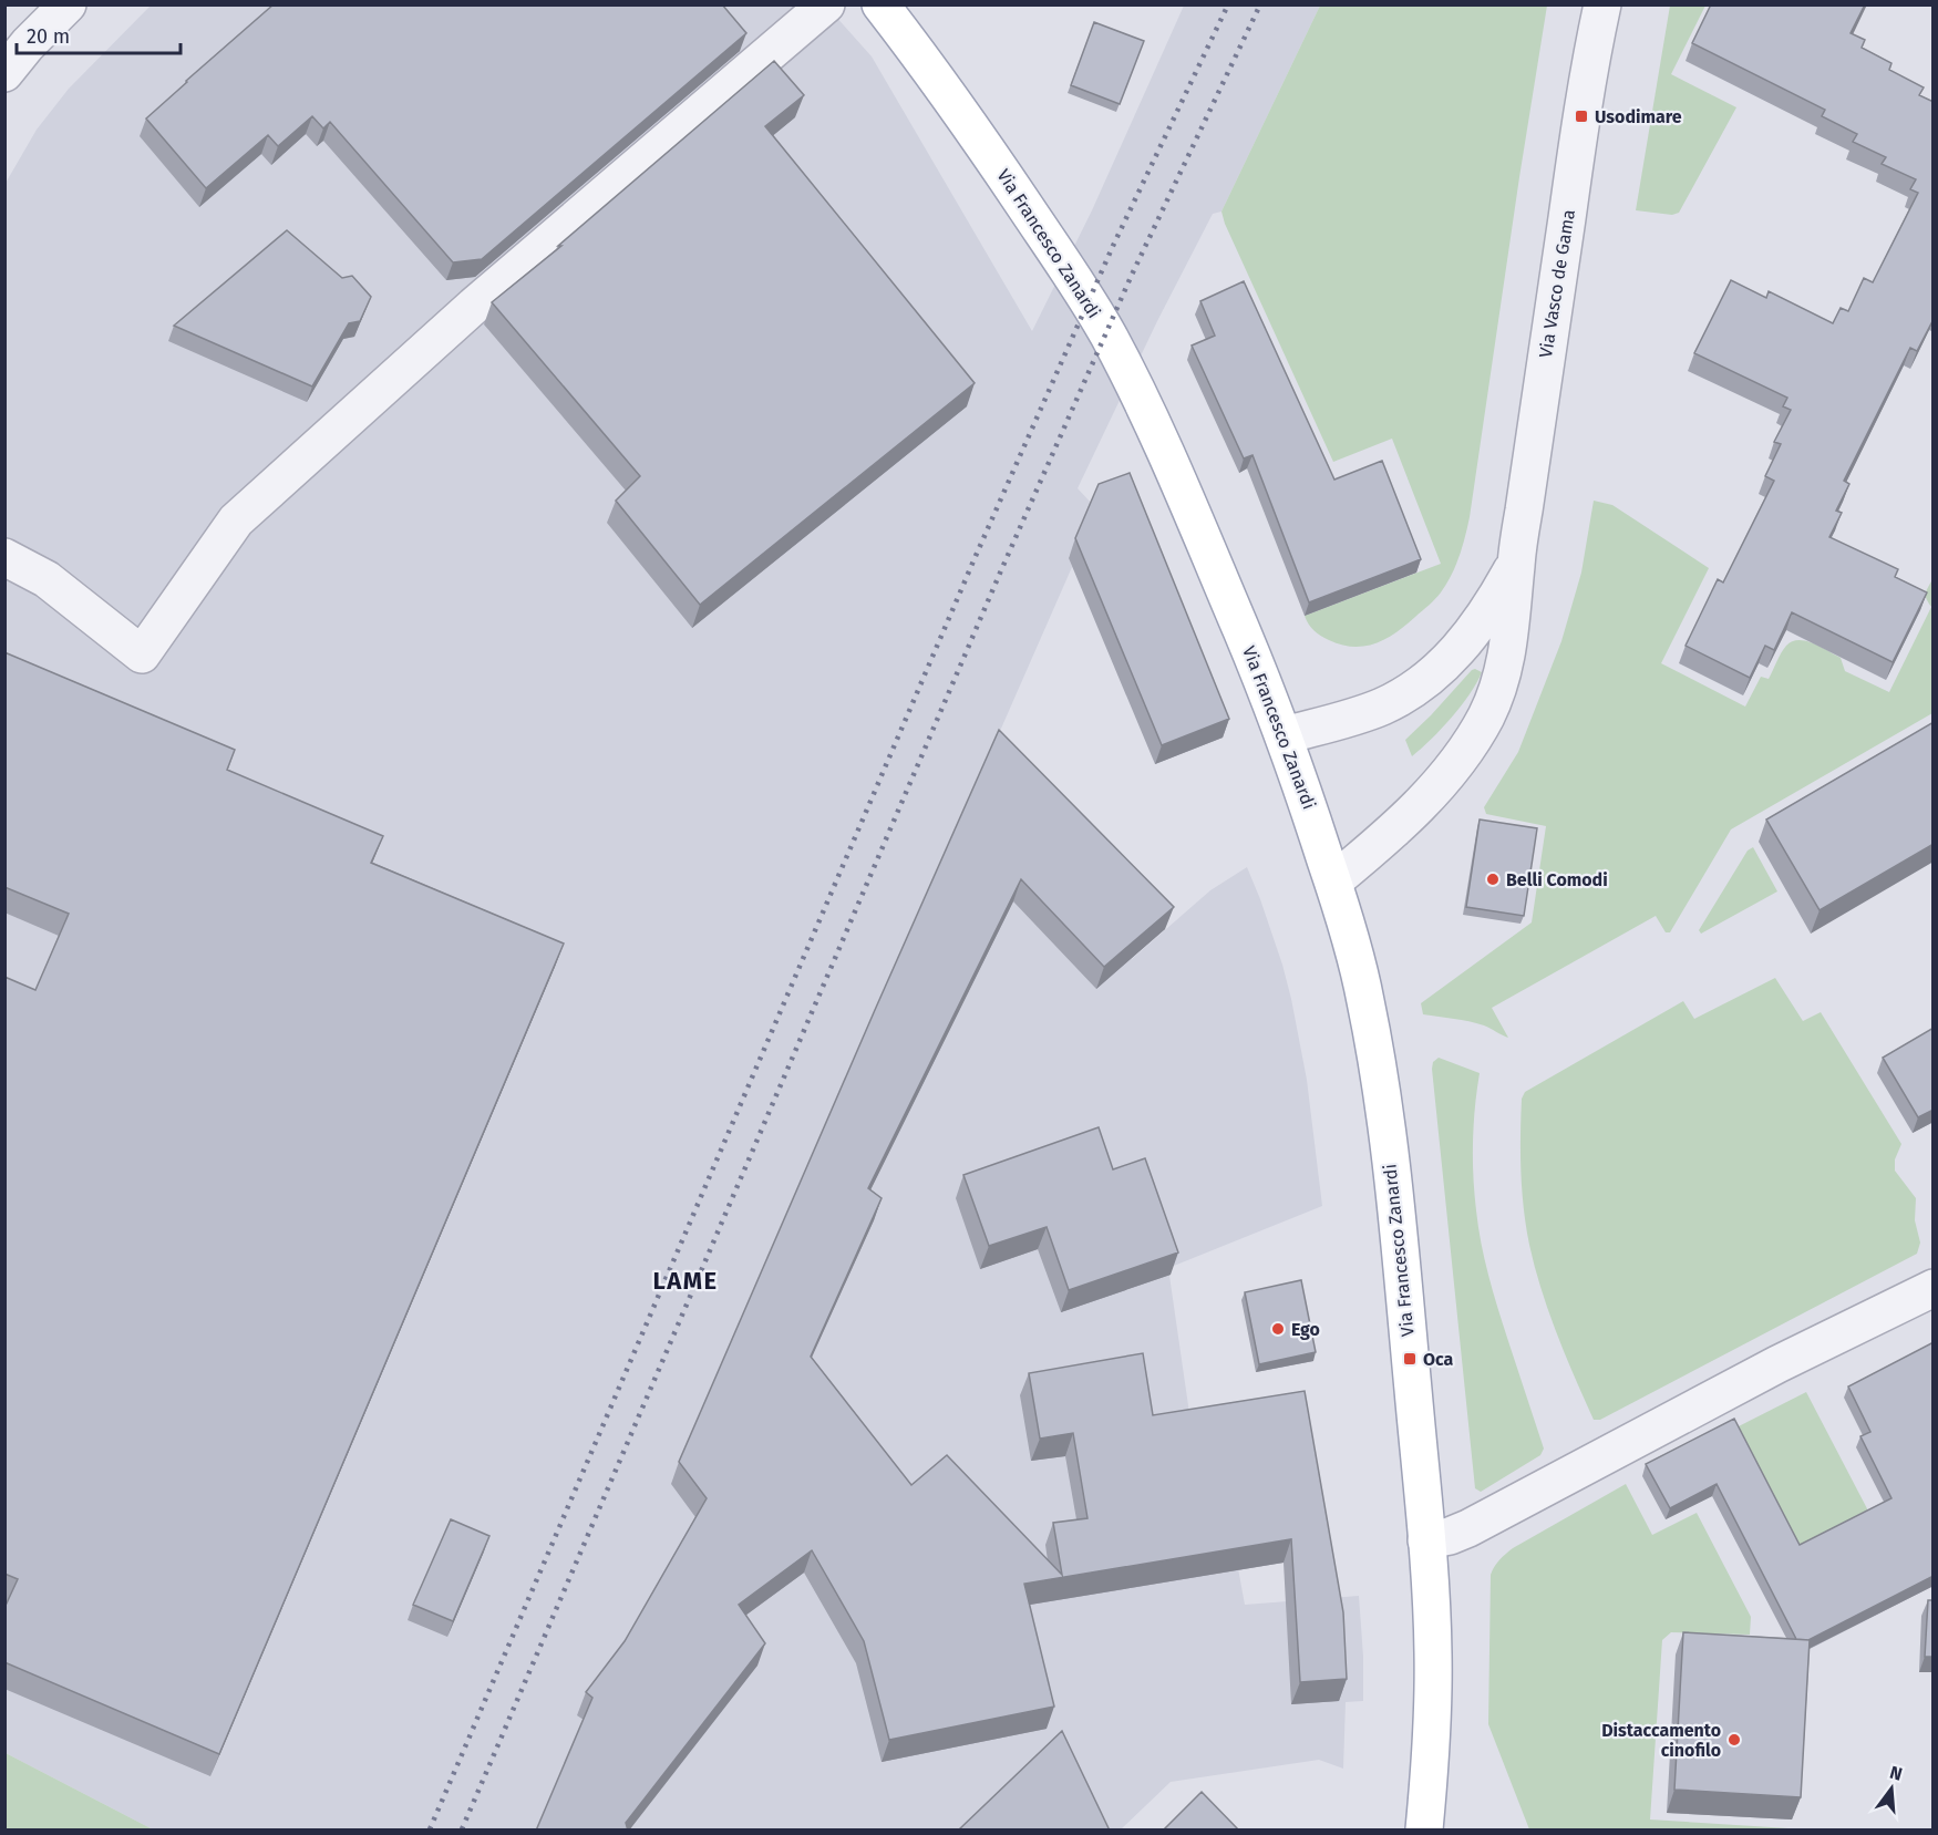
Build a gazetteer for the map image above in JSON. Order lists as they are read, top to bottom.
{
  "streets": {
    "main road": ["Via Francesco Zanardi"],
    "street": ["Via Vasco de Gama"]
  },
  "crossings": [
    ["Via Francesco Zanardi", "Via Vasco de Gama"]
  ],
  "districts": ["LAME"],
  "places": {
    "transit": ["Usodimare", "Oca"],
    "other": ["Belli Comodi", "Ego", "Distaccamento cinofilo"]
  },
  "scale_bar": "20 m",
  "north": "top"
}
